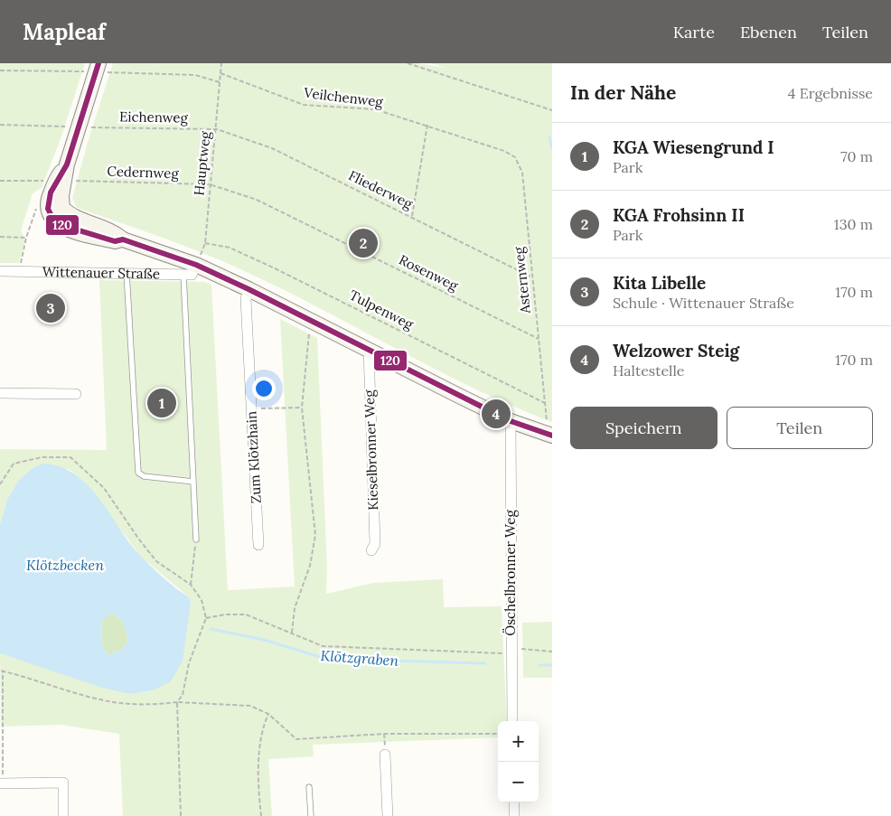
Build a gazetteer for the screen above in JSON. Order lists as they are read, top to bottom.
{
  "streets": {
    "street": [
      "Wittenauer Straße",
      "Kieselbronner Weg",
      "Zum Klötzhain",
      "Öschelbronner Weg"
    ],
    "path": [
      "Veilchenweg",
      "Eichenweg",
      "Hauptweg",
      "Cedernweg",
      "Fliederweg",
      "Rosenweg",
      "Asternweg",
      "Tulpenweg"
    ]
  },
  "crossings": [
    ["Veilchenweg", "Hauptweg"],
    ["Veilchenweg", "Asternweg"],
    ["Eichenweg", "Hauptweg"],
    ["Eichenweg", "Fliederweg"],
    ["Hauptweg", "Cedernweg"],
    ["Hauptweg", "Fliederweg"],
    ["Hauptweg", "Wittenauer Straße"],
    ["Hauptweg", "Rosenweg"],
    ["Hauptweg", "Tulpenweg"],
    ["Cedernweg", "Rosenweg"],
    ["Fliederweg", "Asternweg"],
    ["Wittenauer Straße", "Asternweg"],
    ["Wittenauer Straße", "Kieselbronner Weg"],
    ["Wittenauer Straße", "Zum Klötzhain"],
    ["Wittenauer Straße", "Öschelbronner Weg"],
    ["Rosenweg", "Asternweg"],
    ["Asternweg", "Tulpenweg"]
  ],
  "water": ["Klötzbecken", "Klötzgraben"],
  "lines": ["transit line 120"],
  "page": {
    "header": "Mapleaf",
    "nav": ["Karte", "Ebenen", "Teilen"],
    "heading": ["In der Nähe", "4 Ergebnisse"],
    "list": [
      {
        "mark": "1",
        "name": "KGA Wiesengrund I",
        "note": "Park",
        "value": "70 m"
      },
      {
        "mark": "2",
        "name": "KGA Frohsinn II",
        "note": "Park",
        "value": "130 m"
      },
      {
        "mark": "3",
        "name": "Kita Libelle",
        "note": "Schule · Wittenauer Straße",
        "value": "170 m"
      },
      {
        "mark": "4",
        "name": "Welzower Steig",
        "note": "Haltestelle",
        "value": "170 m"
      }
    ],
    "pins": [
      "2",
      "3",
      "1",
      "4"
    ],
    "buttons": ["Speichern", "Teilen"],
    "map_buttons": ["+", "−"]
  }
}
